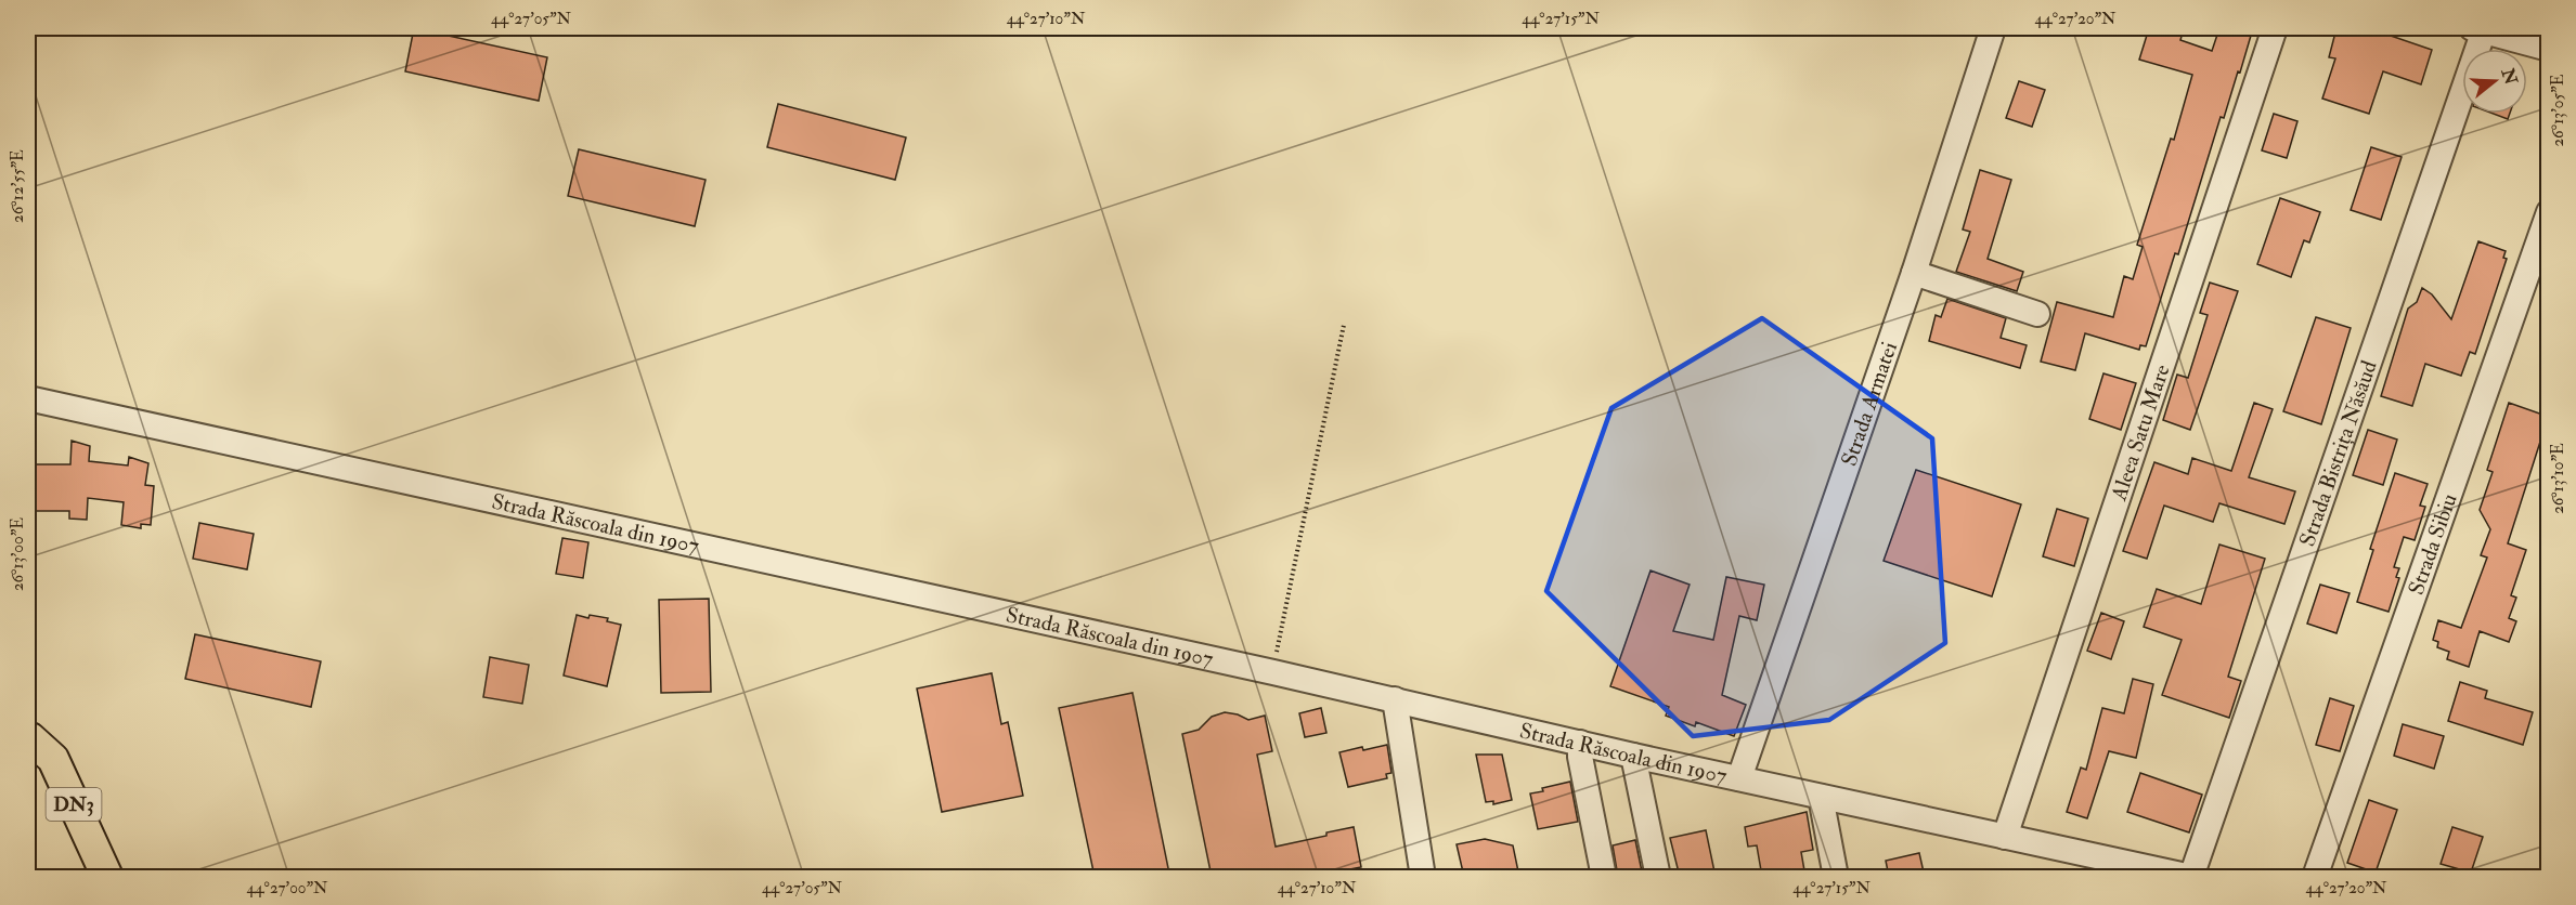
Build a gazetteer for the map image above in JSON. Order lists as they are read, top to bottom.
{
  "streets": {
    "main road": ["DN3"],
    "street": [
      "Strada Armatei",
      "Aleea Satu Mare",
      "Strada Bistrița Năsăud",
      "Strada Răscoala din 1907",
      "Strada Sibiu"
    ]
  },
  "crossings": [
    ["Strada Armatei", "Strada Răscoala din 1907"],
    ["Aleea Satu Mare", "Strada Răscoala din 1907"],
    ["Strada Bistrița Năsăud", "Strada Răscoala din 1907"]
  ],
  "north": "right",
  "coordinates": [
    "44°27'05\"N",
    "44°27'10\"N",
    "44°27'15\"N",
    "44°27'20\"N",
    "26°13'05\"E",
    "26°12'55\"E",
    "26°13'10\"E",
    "26°13'00\"E",
    "44°27'00\"N"
  ]
}
